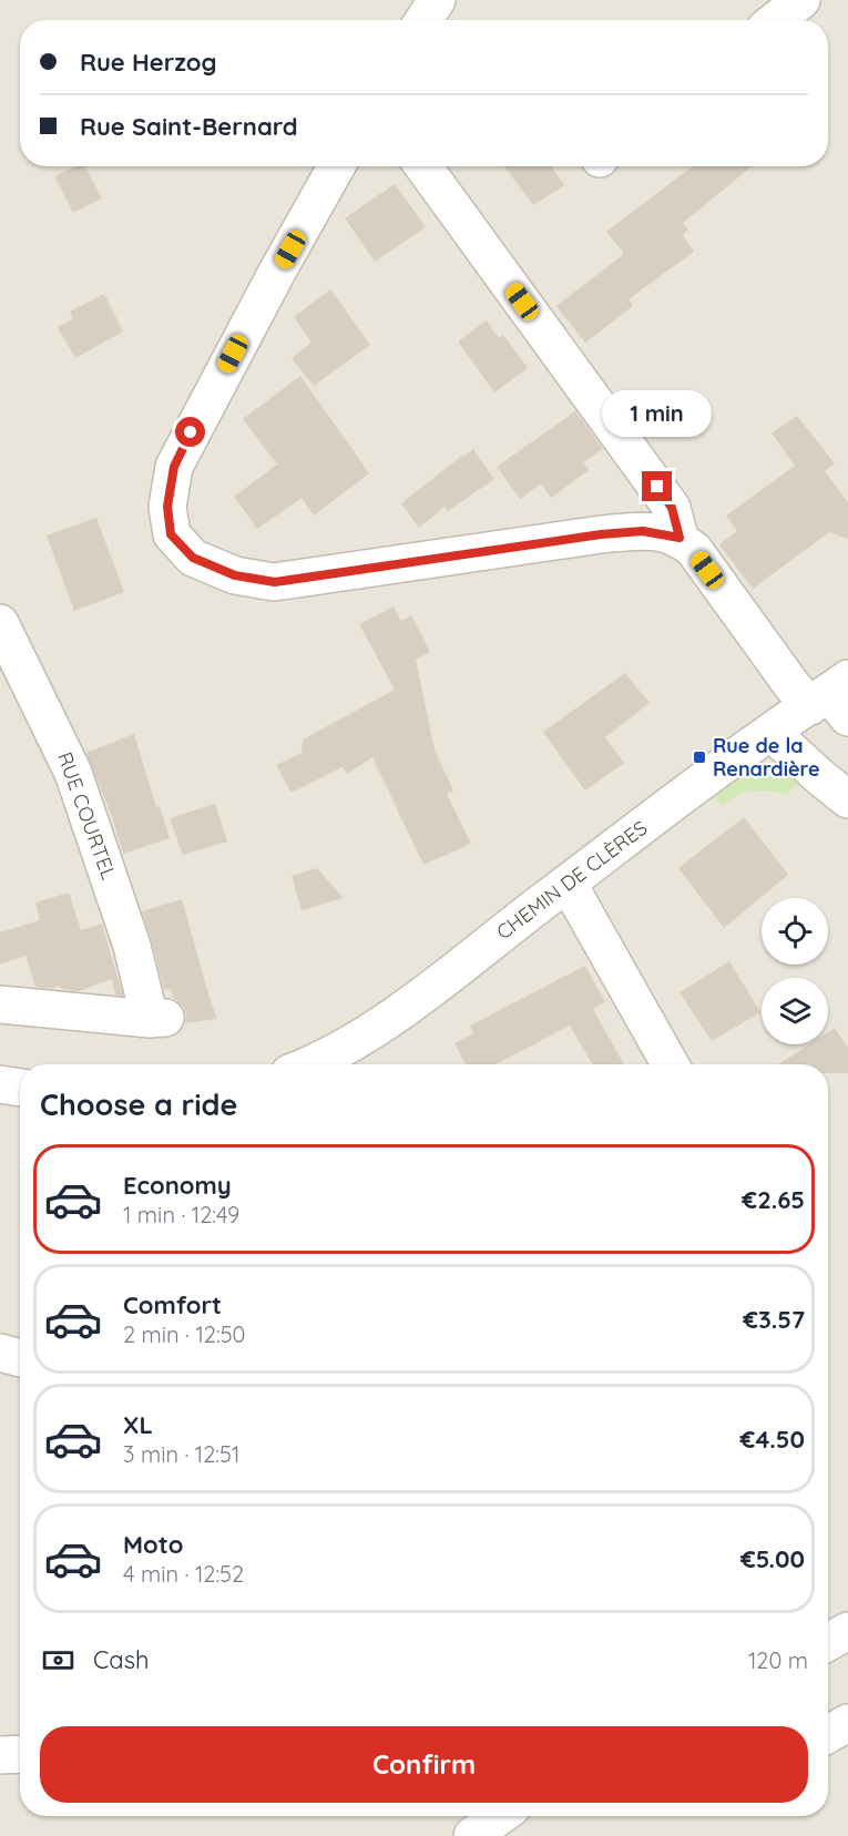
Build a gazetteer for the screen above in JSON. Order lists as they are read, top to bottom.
{
  "streets": {
    "street": ["RUE COURTEL", "CHEMIN DE CLÈRES"]
  },
  "places": {
    "transit": ["Rue de la Renardière"]
  },
  "page": {
    "banner": ["Rue Herzog", "Rue Saint-Bernard"],
    "bubble": "1 min",
    "heading": "Choose a ride",
    "list": [
      {
        "name": "Economy",
        "note": "1 min · 12:49",
        "value": "€2.65"
      },
      {
        "name": "Comfort",
        "note": "2 min · 12:50",
        "value": "€3.57"
      },
      {
        "name": "XL",
        "note": "3 min · 12:51",
        "value": "€4.50"
      },
      {
        "name": "Moto",
        "note": "4 min · 12:52",
        "value": "€5.00"
      }
    ],
    "pay": ["Cash", "120 m"],
    "buttons": "Confirm"
  }
}
